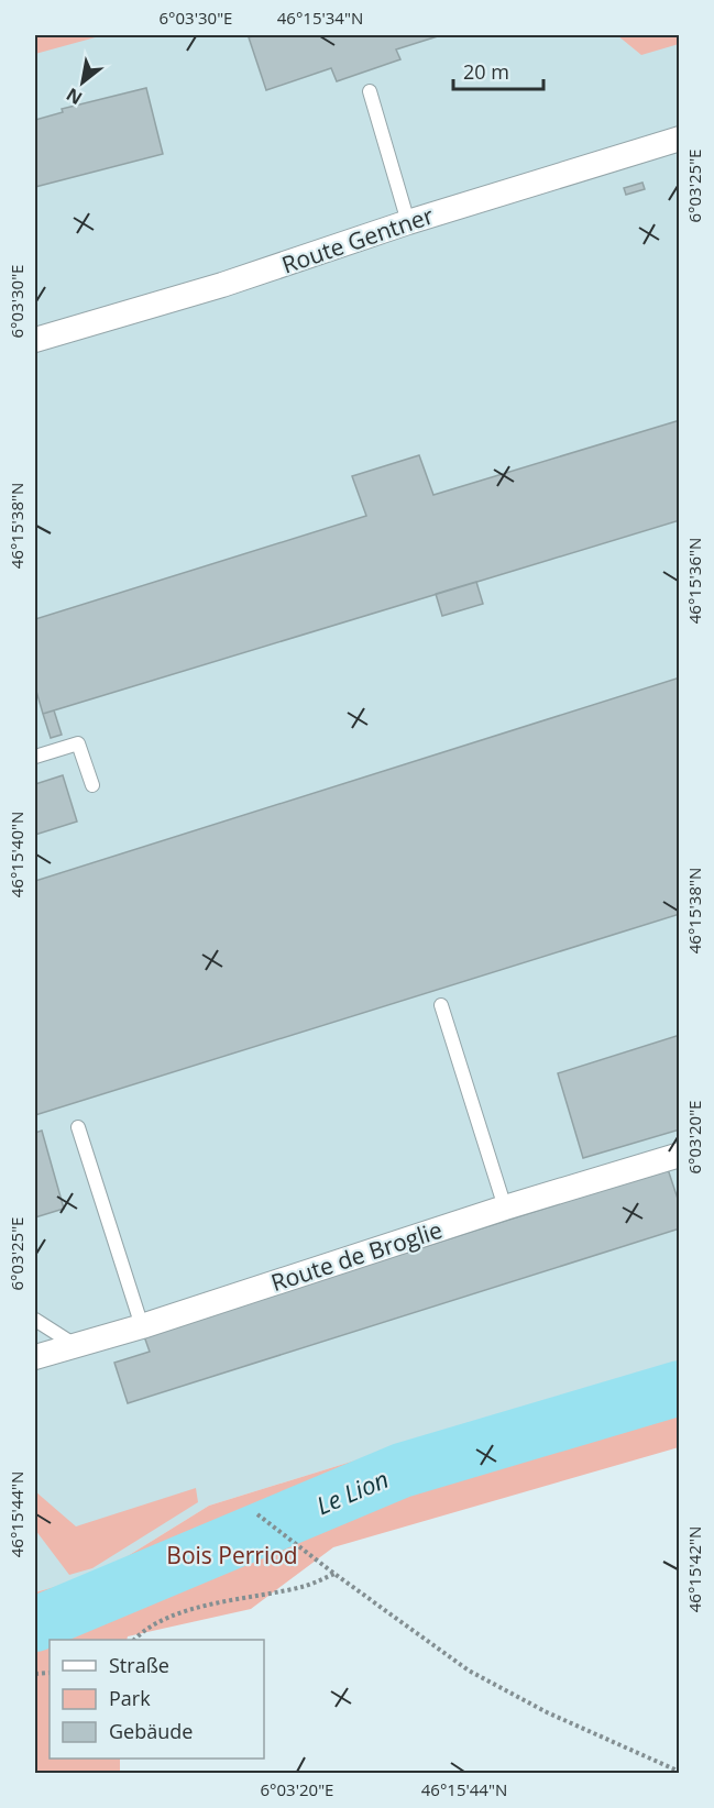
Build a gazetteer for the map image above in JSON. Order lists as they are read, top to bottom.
{
  "streets": {
    "street": ["Route Gentner", "Route de Broglie"]
  },
  "water": ["Le Lion"],
  "parks": ["Bois Perriod"],
  "legend": ["Straße", "Park", "Gebäude"],
  "scale_bar": "20 m",
  "north": "bottom left",
  "coordinates": [
    "6°03'30\"E",
    "46°15'34\"N",
    "6°03'25\"E",
    "46°15'38\"N",
    "46°15'36\"N",
    "46°15'40\"N",
    "6°03'20\"E",
    "46°15'44\"N",
    "46°15'42\"N"
  ]
}
